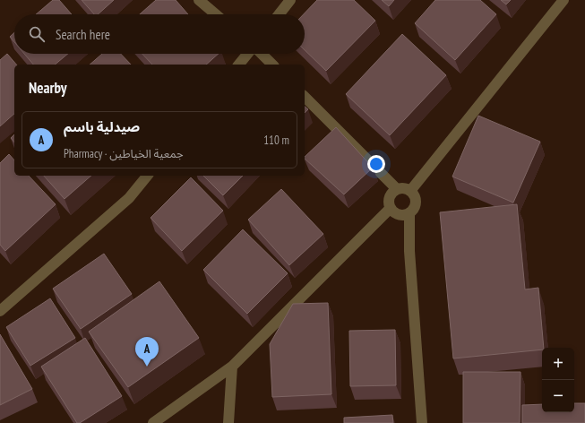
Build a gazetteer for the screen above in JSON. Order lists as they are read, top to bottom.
{
  "page": {
    "search": "Search here",
    "heading": "Nearby",
    "list": [
      {
        "mark": "A",
        "name": "صيدلية باسم",
        "note": "Pharmacy · جمعية الخياطين",
        "value": "110 m"
      }
    ],
    "pins": "A",
    "map_buttons": ["+", "−"]
  }
}
